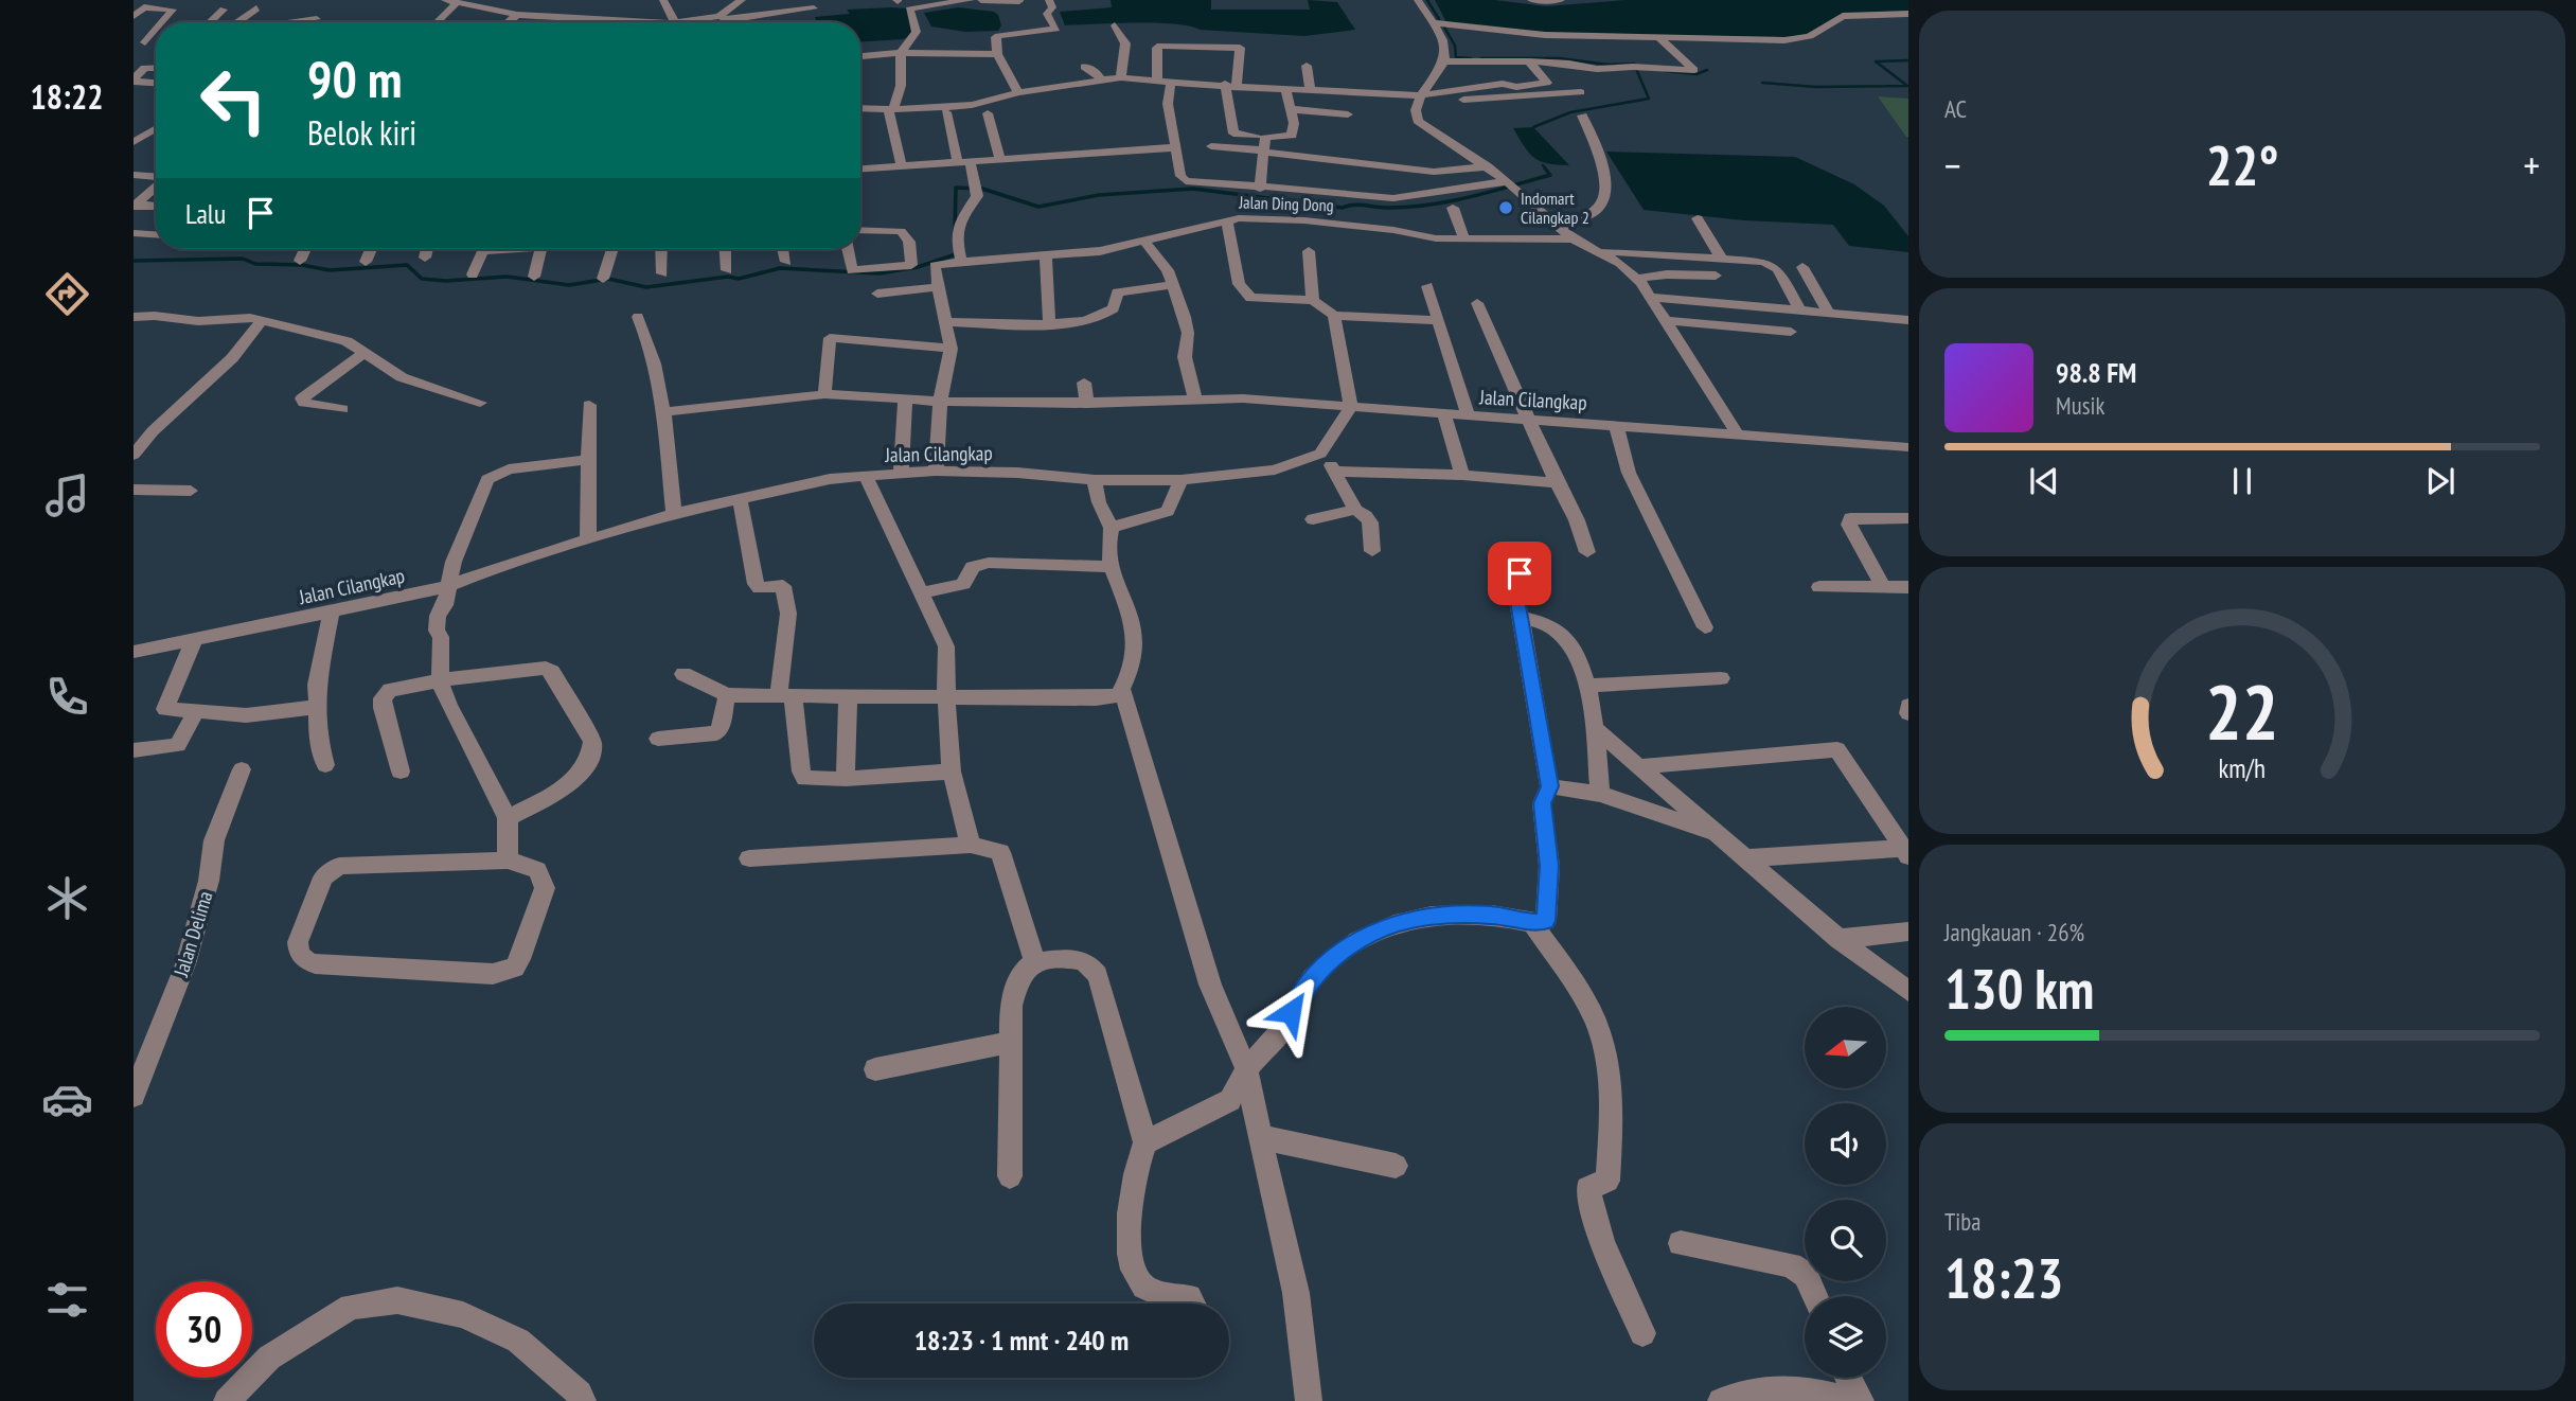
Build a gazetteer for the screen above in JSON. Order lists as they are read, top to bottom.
{
  "streets": {
    "street": ["Jalan Ding Dong", "Jalan Cilangkap", "Jalan Delima"]
  },
  "places": ["Indomart Cilangkap 2"],
  "north": "left",
  "page": {
    "tabs": "18:22",
    "tile": [
      "AC",
      ["Jangkauan · 26%", "130 km"],
      ["Tiba", "18:23"]
    ],
    "turn": ["90 m", "Belok kiri"],
    "heat": ["−", "22°", "+"],
    "then": "Lalu",
    "song": ["98.8 FM", "Musik"],
    "limit": "30",
    "trip": "18:23 · 1 mnt · 240 m",
    "gauge": ["22", "km/h"]
  }
}
